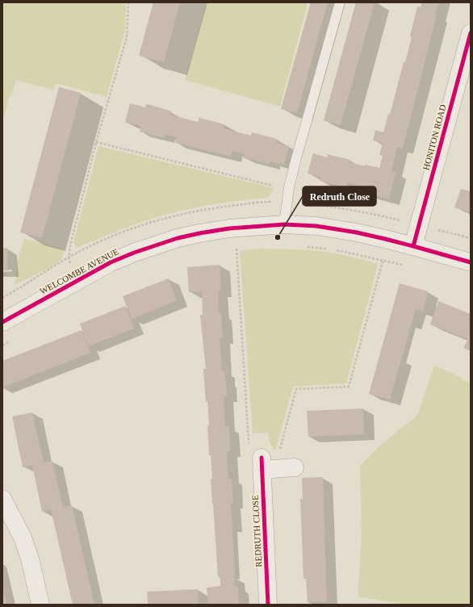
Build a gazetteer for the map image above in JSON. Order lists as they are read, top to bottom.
{
  "streets": {
    "street": ["HONITON ROAD", "WELCOMBE AVENUE", "REDRUTH CLOSE"]
  },
  "crossings": [
    ["HONITON ROAD", "WELCOMBE AVENUE"]
  ],
  "places": ["Redruth Close"]
}
